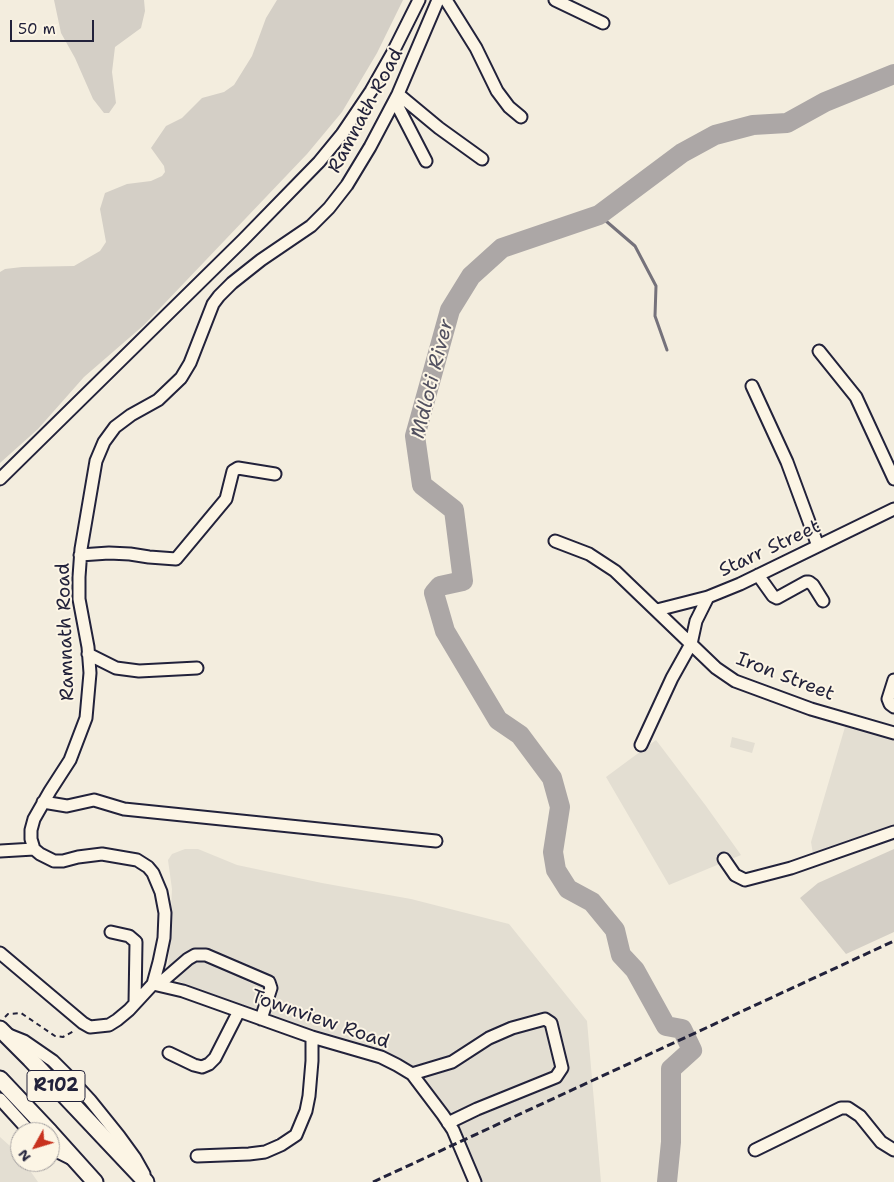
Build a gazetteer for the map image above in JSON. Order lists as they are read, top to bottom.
{
  "streets": {
    "main road": ["R102"],
    "street": [
      "Ramnath Road",
      "Starr Street",
      "Iron Street",
      "Townview Road"
    ]
  },
  "crossings": [
    ["Starr Street", "Iron Street"]
  ],
  "water": ["Mdloti River"],
  "scale_bar": "50 m",
  "north": "bottom left"
}
